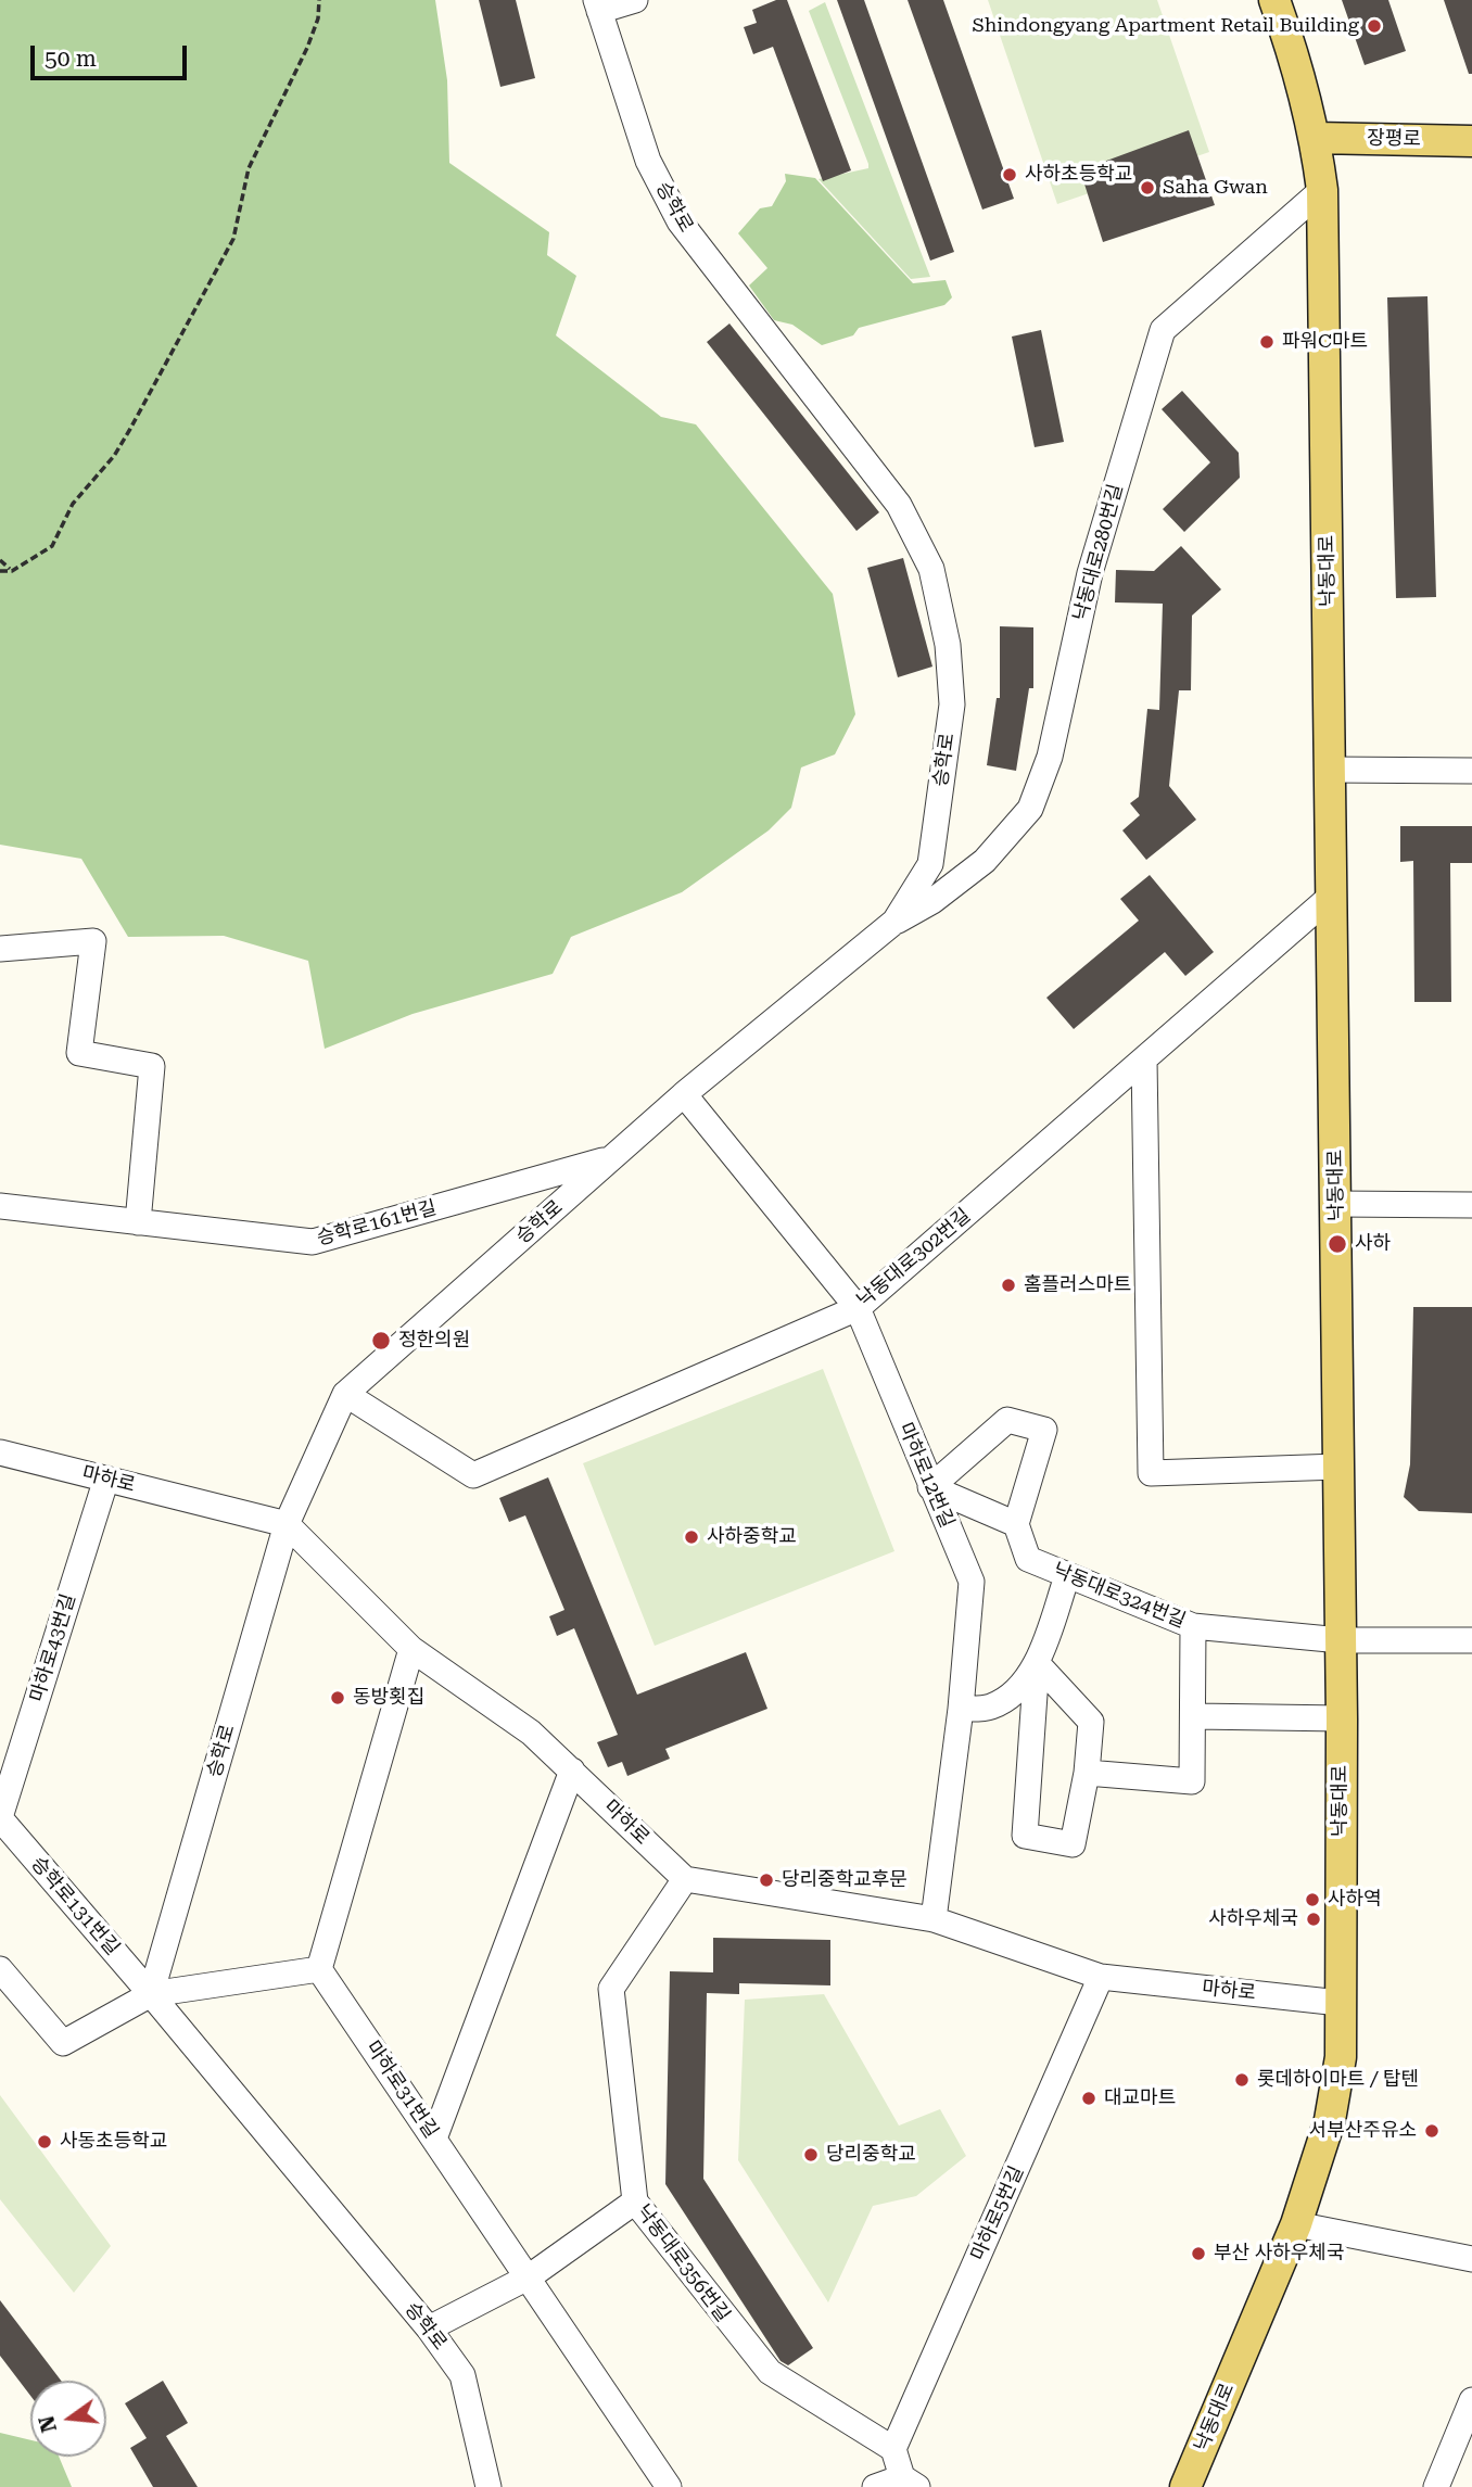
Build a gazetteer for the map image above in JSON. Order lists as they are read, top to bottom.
{
  "streets": {
    "main road": ["장평로", "낙동대로"],
    "street": [
      "승학로",
      "낙동대로280번길",
      "승학로161번길",
      "낙동대로302번길",
      "마하로12번길",
      "마하로",
      "낙동대로324번길",
      "마하로43번길",
      "승학로131번길",
      "마하로31번길",
      "마하로5번길",
      "낙동대로356번길"
    ]
  },
  "crossings": [
    ["장평로", "낙동대로"],
    ["승학로", "낙동대로280번길"],
    ["승학로", "승학로161번길"],
    ["승학로", "낙동대로302번길"],
    ["승학로", "마하로12번길"],
    ["승학로", "마하로"],
    ["승학로", "승학로131번길"],
    ["낙동대로280번길", "낙동대로"],
    ["낙동대로", "낙동대로302번길"],
    ["낙동대로", "마하로"],
    ["낙동대로", "낙동대로324번길"],
    ["낙동대로302번길", "마하로12번길"],
    ["마하로12번길", "마하로"],
    ["마하로", "마하로43번길"],
    ["마하로", "마하로5번길"],
    ["마하로", "낙동대로356번길"],
    ["마하로43번길", "승학로131번길"],
    ["마하로5번길", "낙동대로356번길"]
  ],
  "places": [
    "Shindongyang Apartment Retail Building",
    "사하초등학교",
    "Saha Gwan",
    "파워C마트",
    "사하",
    "홈플러스마트",
    "정한의원",
    "사하중학교",
    "동방횟집",
    "당리중학교후문",
    "사하역",
    "사하우체국",
    "롯데하이마트 / 탑텐",
    "대교마트",
    "서부산주유소",
    "사동초등학교",
    "당리중학교",
    "부산 사하우체국"
  ],
  "scale_bar": "50 m",
  "north": "left"
}
